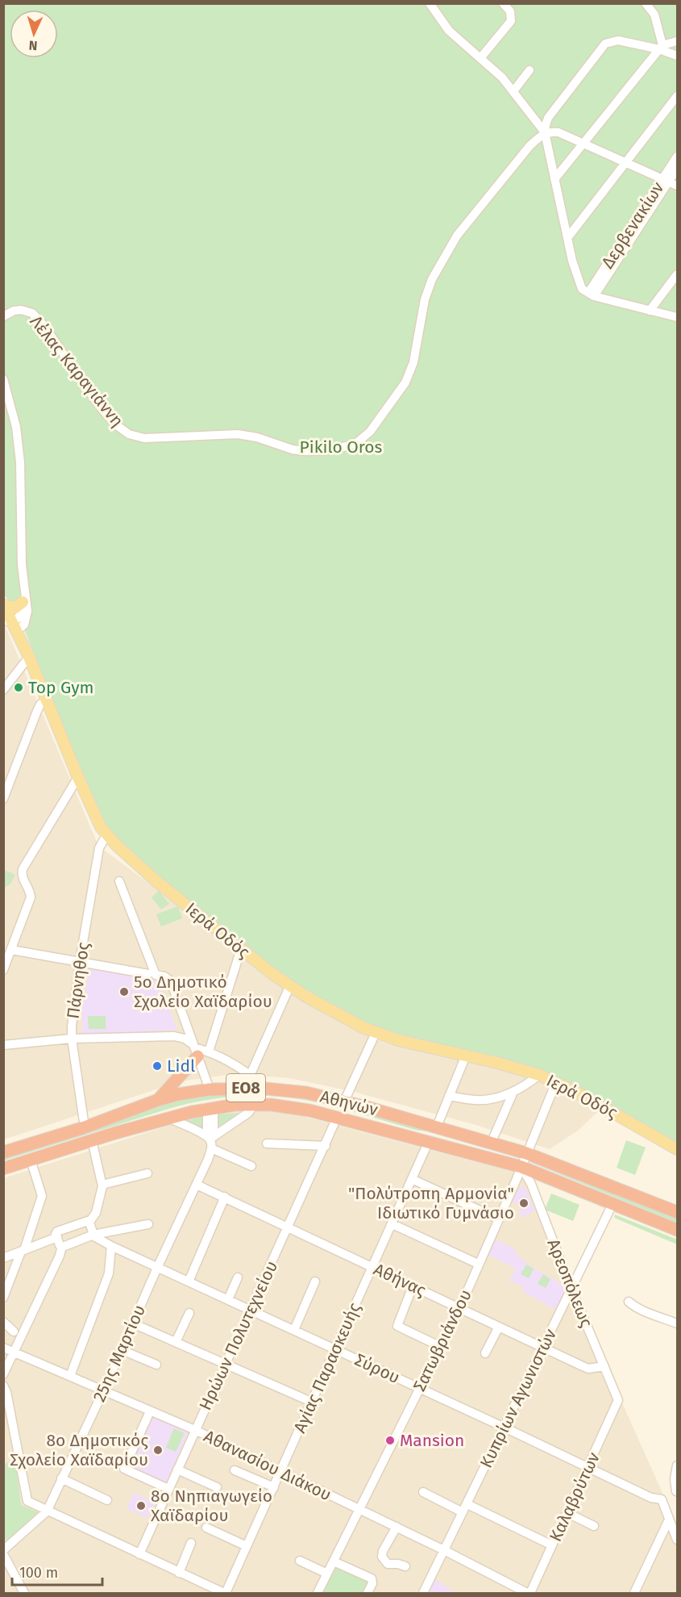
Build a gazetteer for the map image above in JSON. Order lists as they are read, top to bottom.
{
  "streets": {
    "highway": ["ΕΟ8", "Αθηνών"],
    "main road": ["Ιερά Οδός"],
    "street": [
      "Δερβενακίων",
      "Λέλας Καραγιάννη",
      "Πάρνηθος",
      "Αθήνας",
      "Αρεοπόλεως",
      "Ηρώων Πολυτεχνείου",
      "Σατωβριάνδου",
      "25ης Μαρτίου",
      "Αγίας Παρασκευής",
      "Σύρου",
      "Κυπρίων Αγωνιστών",
      "Αθανασίου Διάκου",
      "Καλαβρύτων"
    ]
  },
  "crossings": [
    ["Ιερά Οδός", "Πάρνηθος"],
    ["Ιερά Οδός", "Σατωβριάνδου"],
    ["Πάρνηθος", "Αθηνών"],
    ["Αθηνών", "Αρεοπόλεως"],
    ["Αθηνών", "Ηρώων Πολυτεχνείου"],
    ["Αθηνών", "Σατωβριάνδου"],
    ["Αθηνών", "25ης Μαρτίου"],
    ["Αθηνών", "Αγίας Παρασκευής"],
    ["Αθηνών", "Κυπρίων Αγωνιστών"],
    ["Αθήνας", "Αρεοπόλεως"],
    ["Αθήνας", "Ηρώων Πολυτεχνείου"],
    ["Αθήνας", "Σατωβριάνδου"],
    ["Αθήνας", "25ης Μαρτίου"],
    ["Αθήνας", "Αγίας Παρασκευής"],
    ["Αθήνας", "Κυπρίων Αγωνιστών"],
    ["Αρεοπόλεως", "Σατωβριάνδου"],
    ["Αρεοπόλεως", "Κυπρίων Αγωνιστών"],
    ["Αρεοπόλεως", "Καλαβρύτων"],
    ["Ηρώων Πολυτεχνείου", "Σύρου"],
    ["Ηρώων Πολυτεχνείου", "Αθανασίου Διάκου"],
    ["Σατωβριάνδου", "Σύρου"],
    ["Σατωβριάνδου", "Αθανασίου Διάκου"],
    ["25ης Μαρτίου", "Σύρου"],
    ["25ης Μαρτίου", "Αθανασίου Διάκου"],
    ["Αγίας Παρασκευής", "Σύρου"],
    ["Αγίας Παρασκευής", "Αθανασίου Διάκου"],
    ["Σύρου", "Κυπρίων Αγωνιστών"],
    ["Σύρου", "Καλαβρύτων"],
    ["Κυπρίων Αγωνιστών", "Αθανασίου Διάκου"],
    ["Αθανασίου Διάκου", "Καλαβρύτων"]
  ],
  "parks": ["Pikilo Oros"],
  "places": [
    "Top Gym",
    "5ο Δημοτικό Σχολείο Χαϊδαρίου",
    "Lidl",
    "\"Πολύτροπη Αρμονία\" Ιδιωτικό Γυμνάσιο",
    "Mansion",
    "8ο Δημοτικός Σχολείο Χαϊδαρίου",
    "8ο Νηπιαγωγείο Χαϊδαρίου"
  ],
  "scale_bar": "100 m",
  "north": "bottom"
}
